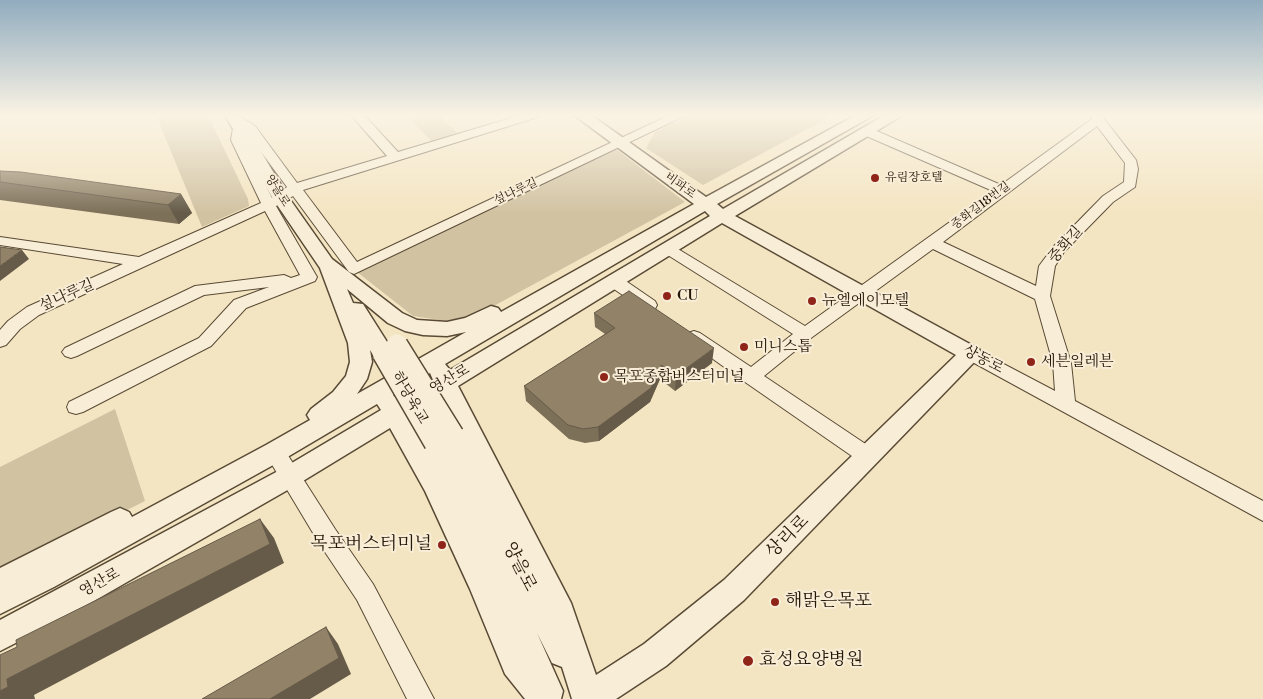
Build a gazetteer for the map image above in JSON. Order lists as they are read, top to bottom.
{
  "streets": {
    "street": [
      "비파로",
      "양을로",
      "섶나루길",
      "중화길18번길",
      "중화길",
      "상동로",
      "영산로",
      "하당육교",
      "상리로"
    ]
  },
  "crossings": [
    ["비파로", "상동로"],
    ["비파로", "영산로"],
    ["양을로", "섶나루길"],
    ["양을로", "하당육교"],
    ["양을로", "상리로"],
    ["중화길18번길", "상동로"],
    ["중화길", "상동로"],
    ["상동로", "영산로"],
    ["상동로", "상리로"]
  ],
  "places": [
    "유림장호텔",
    "CU",
    "뉴엘에이모텔",
    "미니스톱",
    "세븐일레븐",
    "목포종합버스터미널",
    "목포버스터미널",
    "해맑은목포",
    "효성요양병원"
  ]
}
